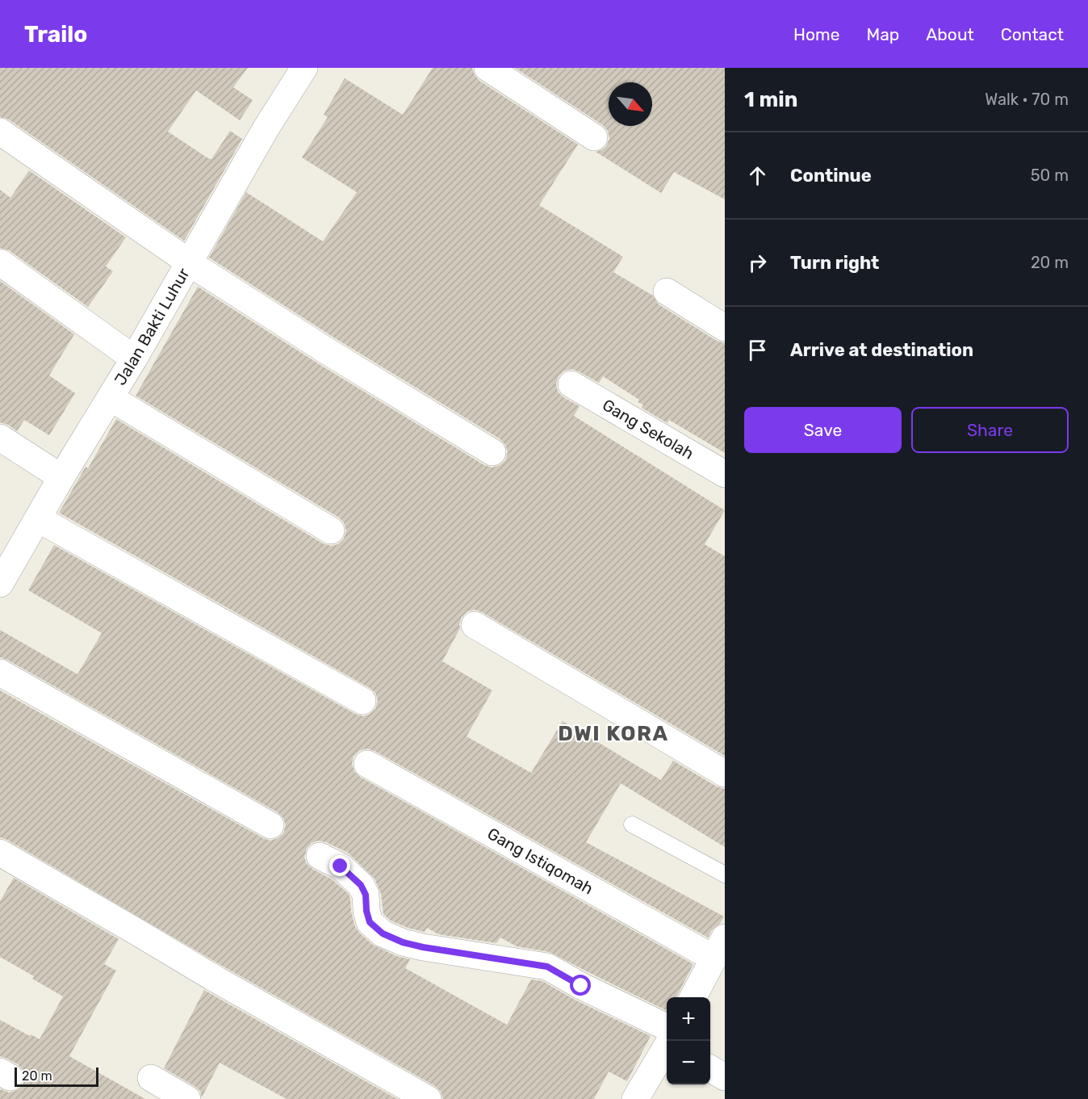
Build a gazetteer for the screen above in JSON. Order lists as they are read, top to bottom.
{
  "streets": {
    "street": ["Jalan Bakti Luhur", "Gang Sekolah", "Gang Istiqomah"]
  },
  "districts": ["DWI KORA"],
  "scale_bar": "20 m",
  "north": "bottom right",
  "page": {
    "header": "Trailo",
    "nav": [
      "Home",
      "Map",
      "About",
      "Contact"
    ],
    "heading": ["1 min", "Walk · 70 m"],
    "list": [
      ["Continue", "50 m"],
      ["Turn right", "20 m"],
      "Arrive at destination"
    ],
    "buttons": ["Save", "Share"],
    "map_buttons": ["+", "−"],
    "scale": "20 m"
  }
}
